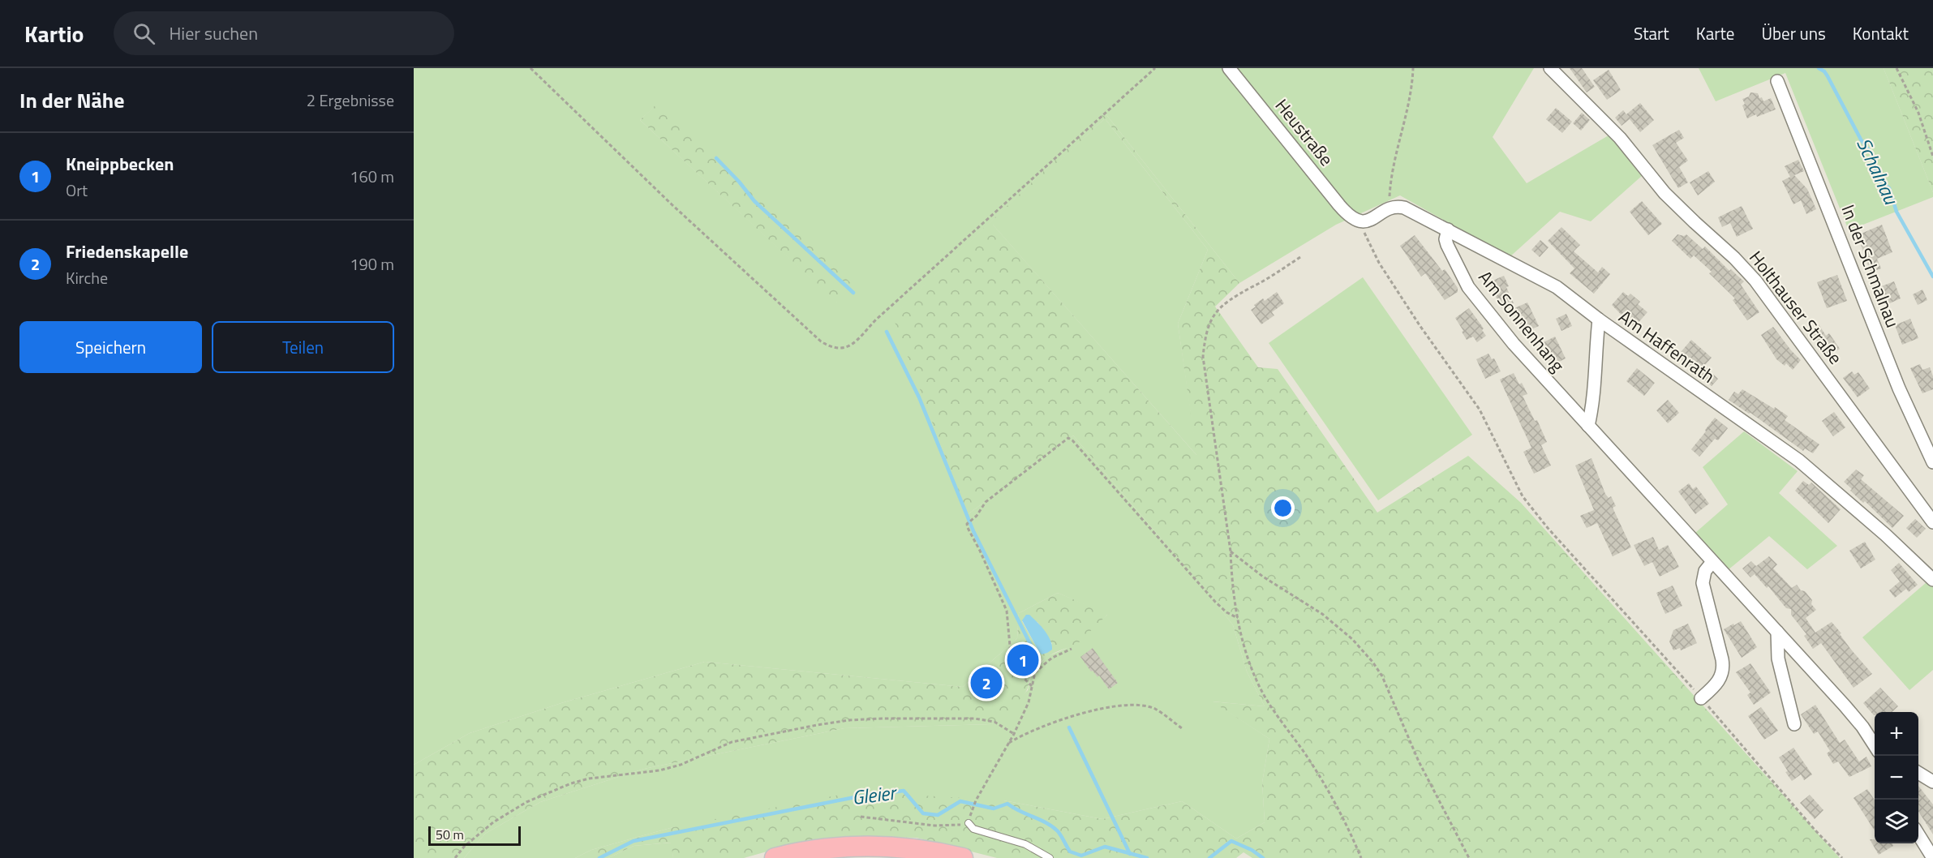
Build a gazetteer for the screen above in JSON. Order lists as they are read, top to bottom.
{
  "streets": {
    "street": [
      "Heustraße",
      "In der Schmalnau",
      "Holthauser Straße",
      "Am Sonnenhang",
      "Am Haffenrath"
    ]
  },
  "crossings": [
    ["Am Sonnenhang", "Am Haffenrath"]
  ],
  "water": ["Schalnau", "Gleier"],
  "scale_bar": "50 m",
  "page": {
    "header": "Kartio",
    "search": "Hier suchen",
    "nav": [
      "Start",
      "Karte",
      "Über uns",
      "Kontakt"
    ],
    "heading": ["In der Nähe", "2 Ergebnisse"],
    "list": [
      {
        "mark": "1",
        "name": "Kneippbecken",
        "note": "Ort",
        "value": "160 m"
      },
      {
        "mark": "2",
        "name": "Friedenskapelle",
        "note": "Kirche",
        "value": "190 m"
      }
    ],
    "buttons": ["Speichern", "Teilen"],
    "pins": ["1", "2"],
    "map_buttons": ["+", "−"],
    "scale": "50 m"
  }
}
